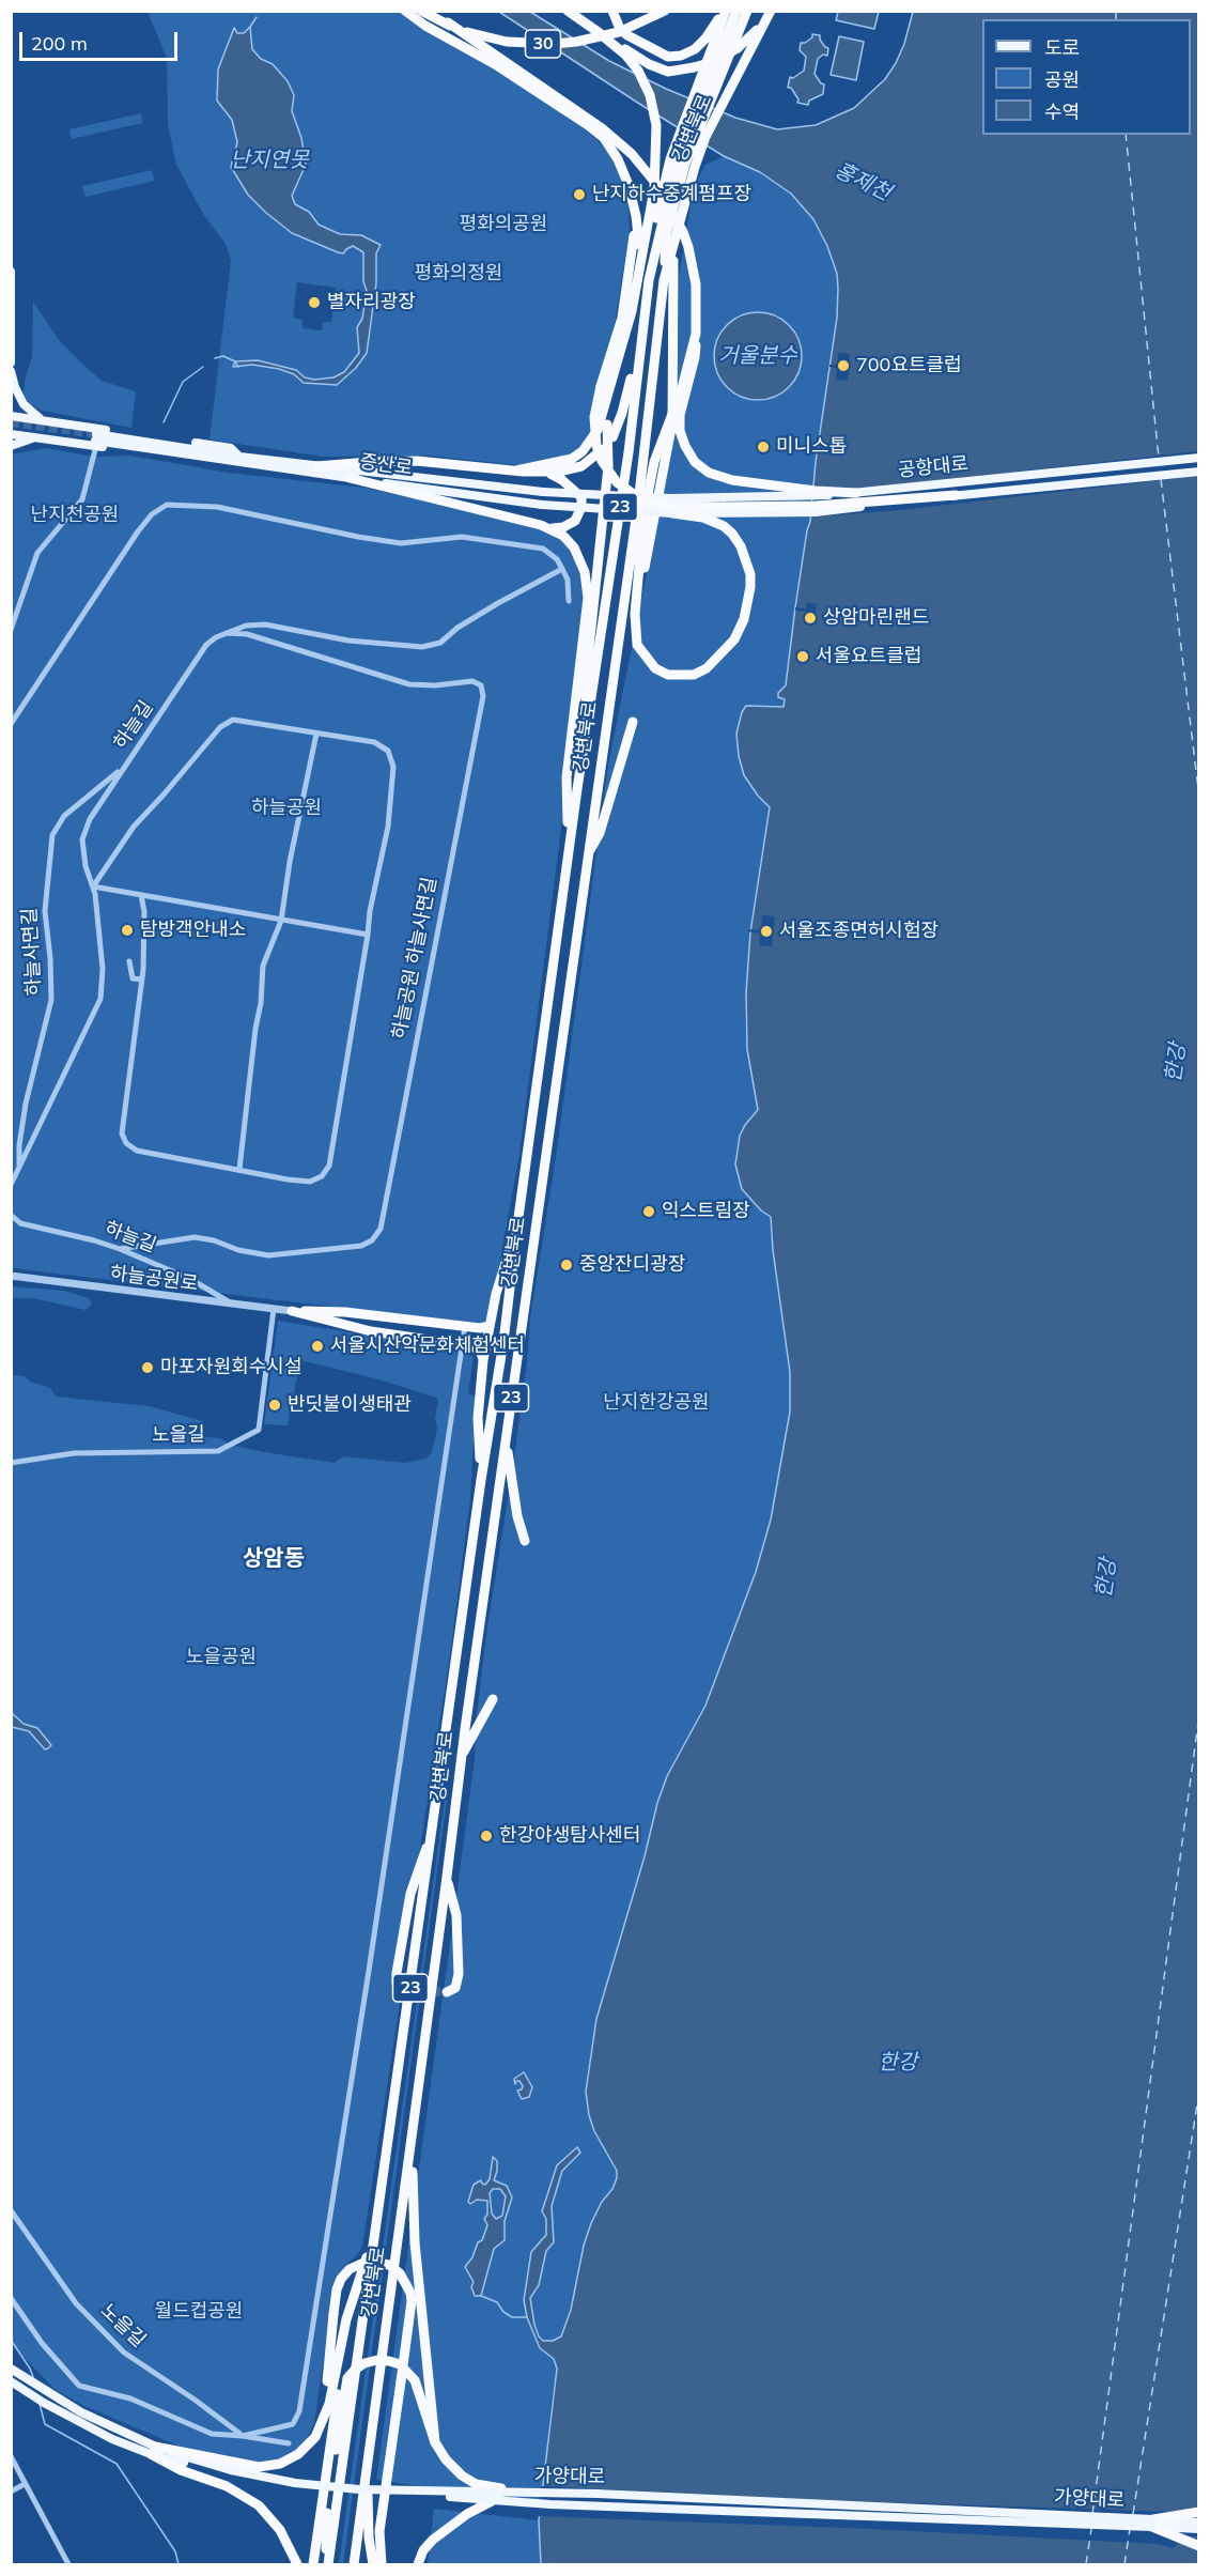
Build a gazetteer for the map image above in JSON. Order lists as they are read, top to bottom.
{
  "streets": {
    "highway": ["30", "강변북로", "23"],
    "main road": ["증산로", "공항대로", "가양대로"],
    "street": [
      "하늘길",
      "하늘사면길",
      "하늘공원 하늘사면길",
      "하늘공원로",
      "노을길"
    ]
  },
  "crossings": [
    ["증산로", "공항대로"],
    ["하늘길", "하늘사면길"],
    ["하늘길", "하늘공원 하늘사면길"],
    ["하늘길", "하늘공원로"],
    ["하늘공원로", "노을길"]
  ],
  "districts": ["상암동"],
  "water": [
    "난지연못",
    "홍제천",
    "거울분수",
    "한강"
  ],
  "parks": [
    "평화의공원",
    "평화의정원",
    "난지천공원",
    "하늘공원",
    "난지한강공원",
    "노을공원",
    "월드컵공원"
  ],
  "places": [
    "난지하수중계펌프장",
    "별자리광장",
    "700요트클럽",
    "미니스톱",
    "상암마린랜드",
    "서울요트클럽",
    "탐방객안내소",
    "서울조종면허시험장",
    "익스트림장",
    "중앙잔디광장",
    "서울시산악문화체험센터",
    "마포자원회수시설",
    "반딧불이생태관",
    "한강야생탐사센터"
  ],
  "legend": ["도로", "공원", "수역"],
  "scale_bar": "200 m"
}
